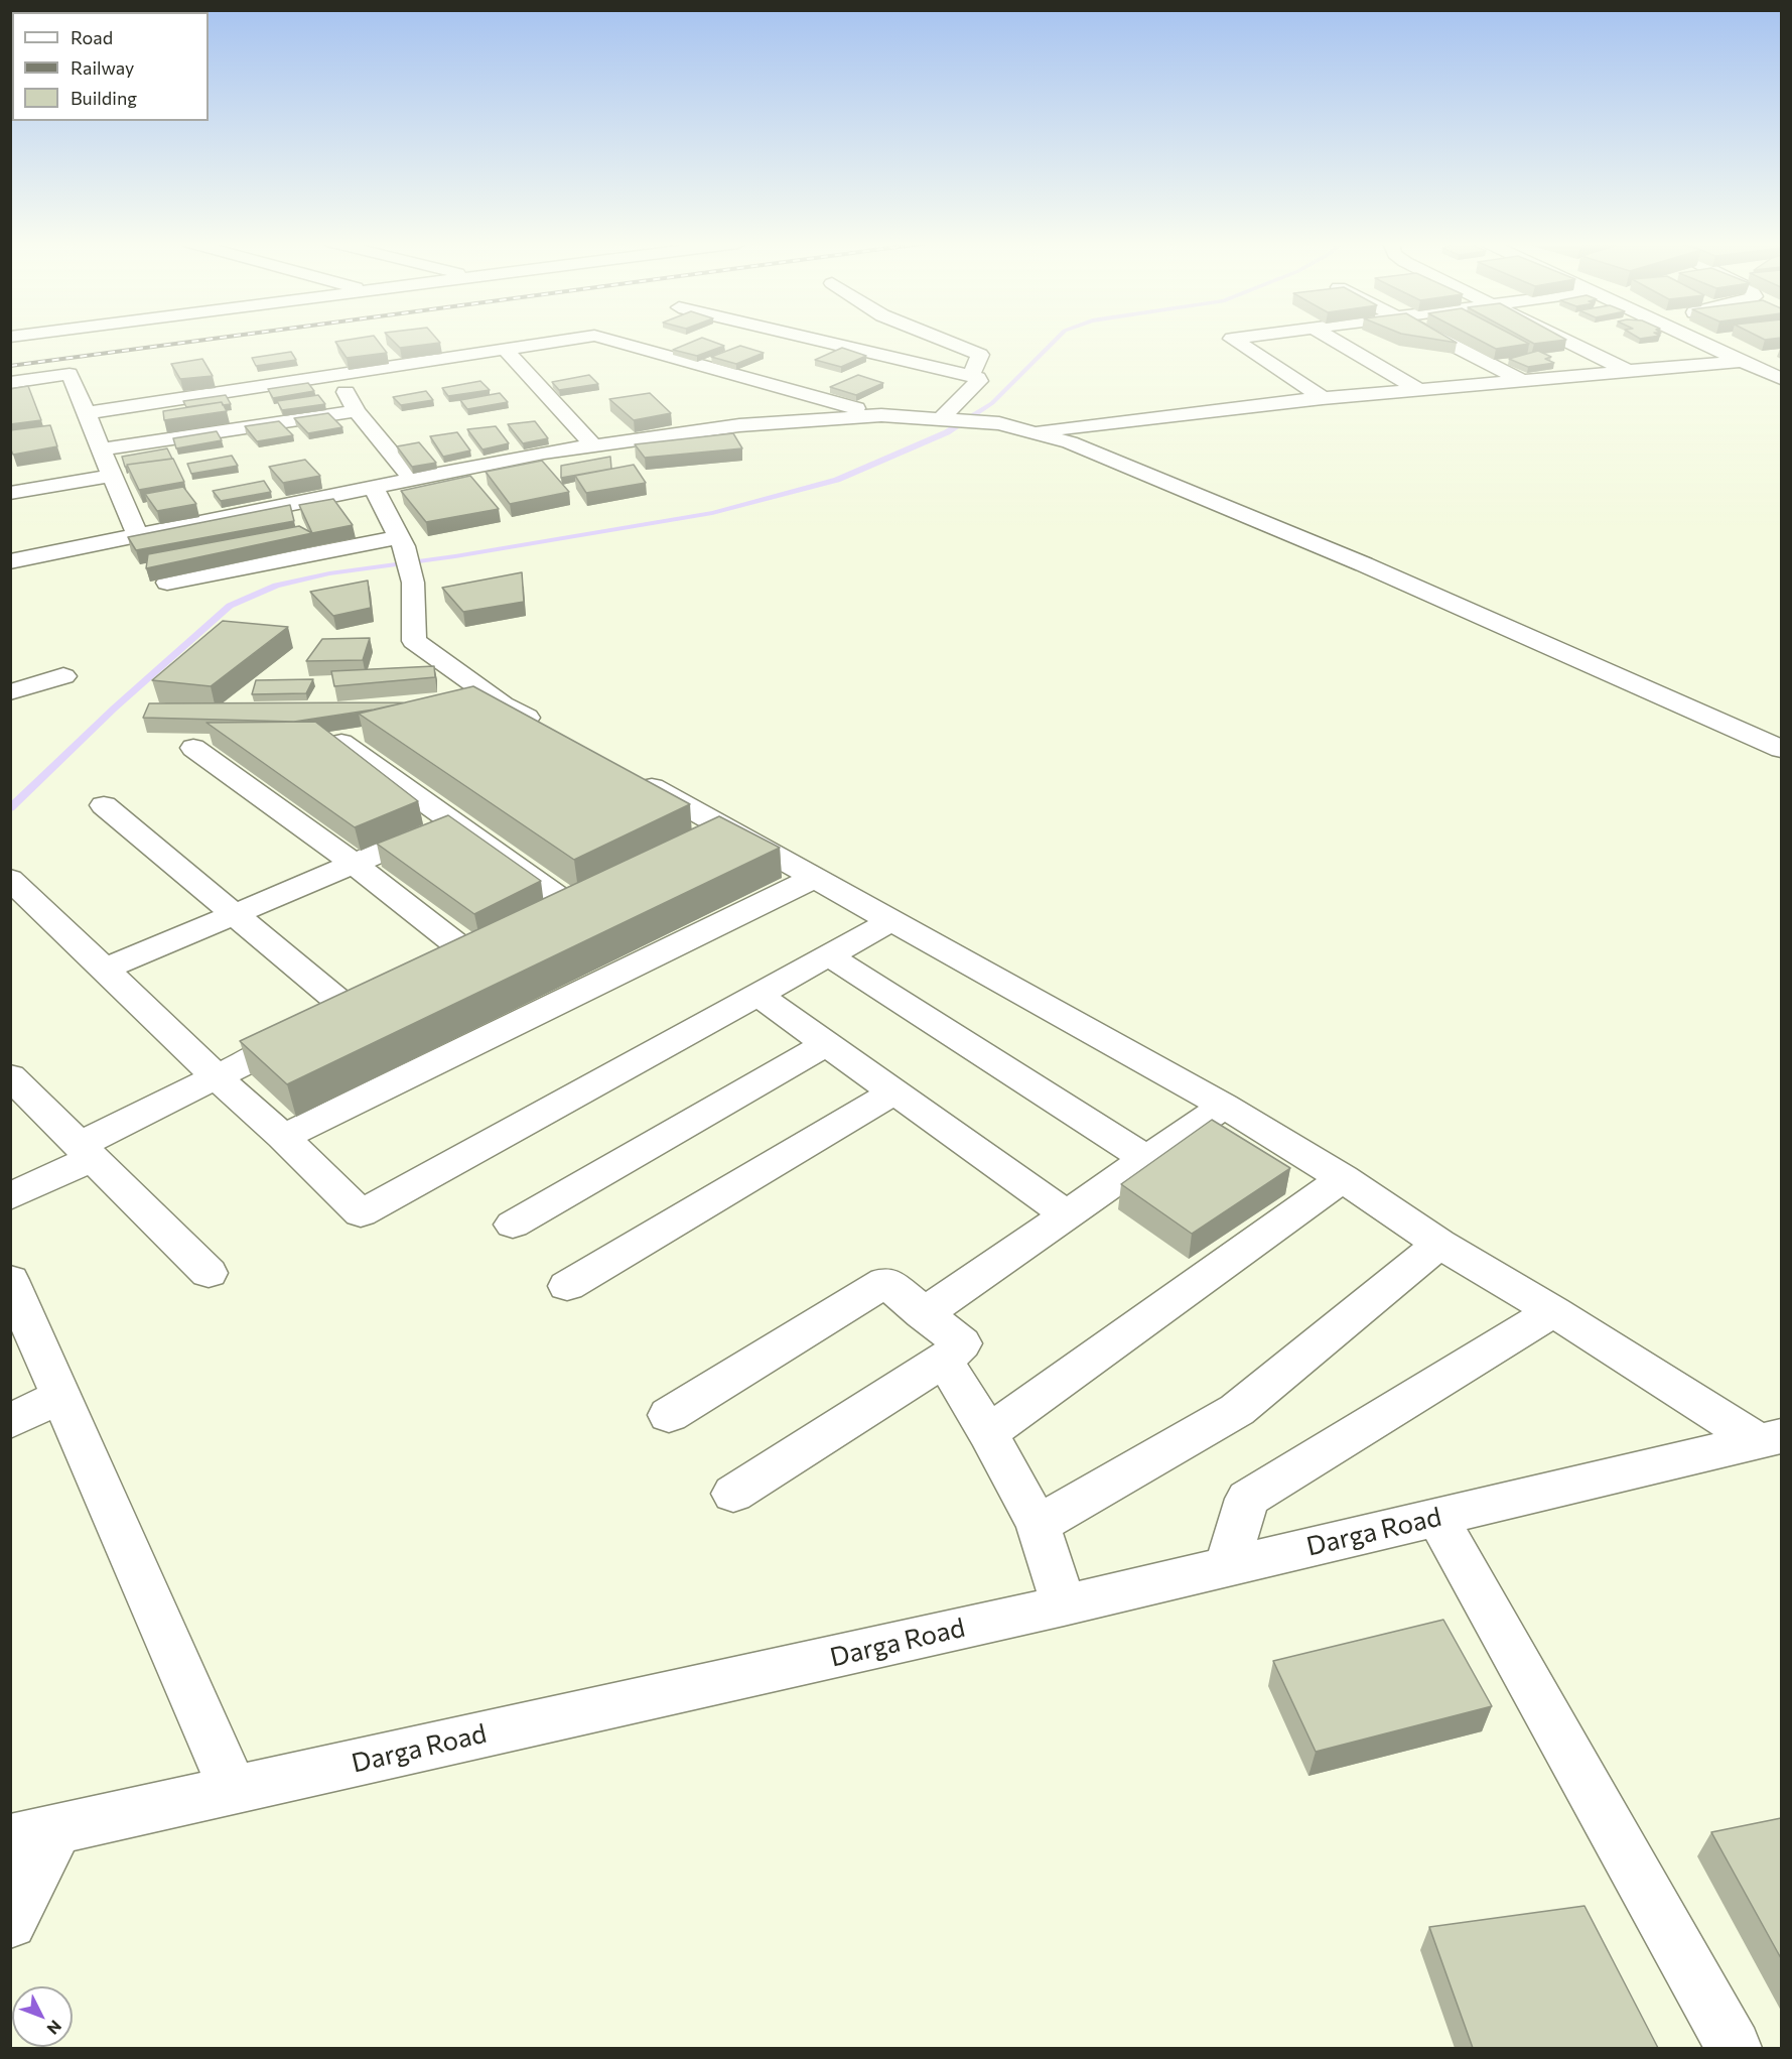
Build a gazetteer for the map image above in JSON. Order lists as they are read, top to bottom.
{
  "streets": {
    "street": ["Darga Road"]
  },
  "legend": ["Road", "Railway", "Building"],
  "north": "bottom right"
}
